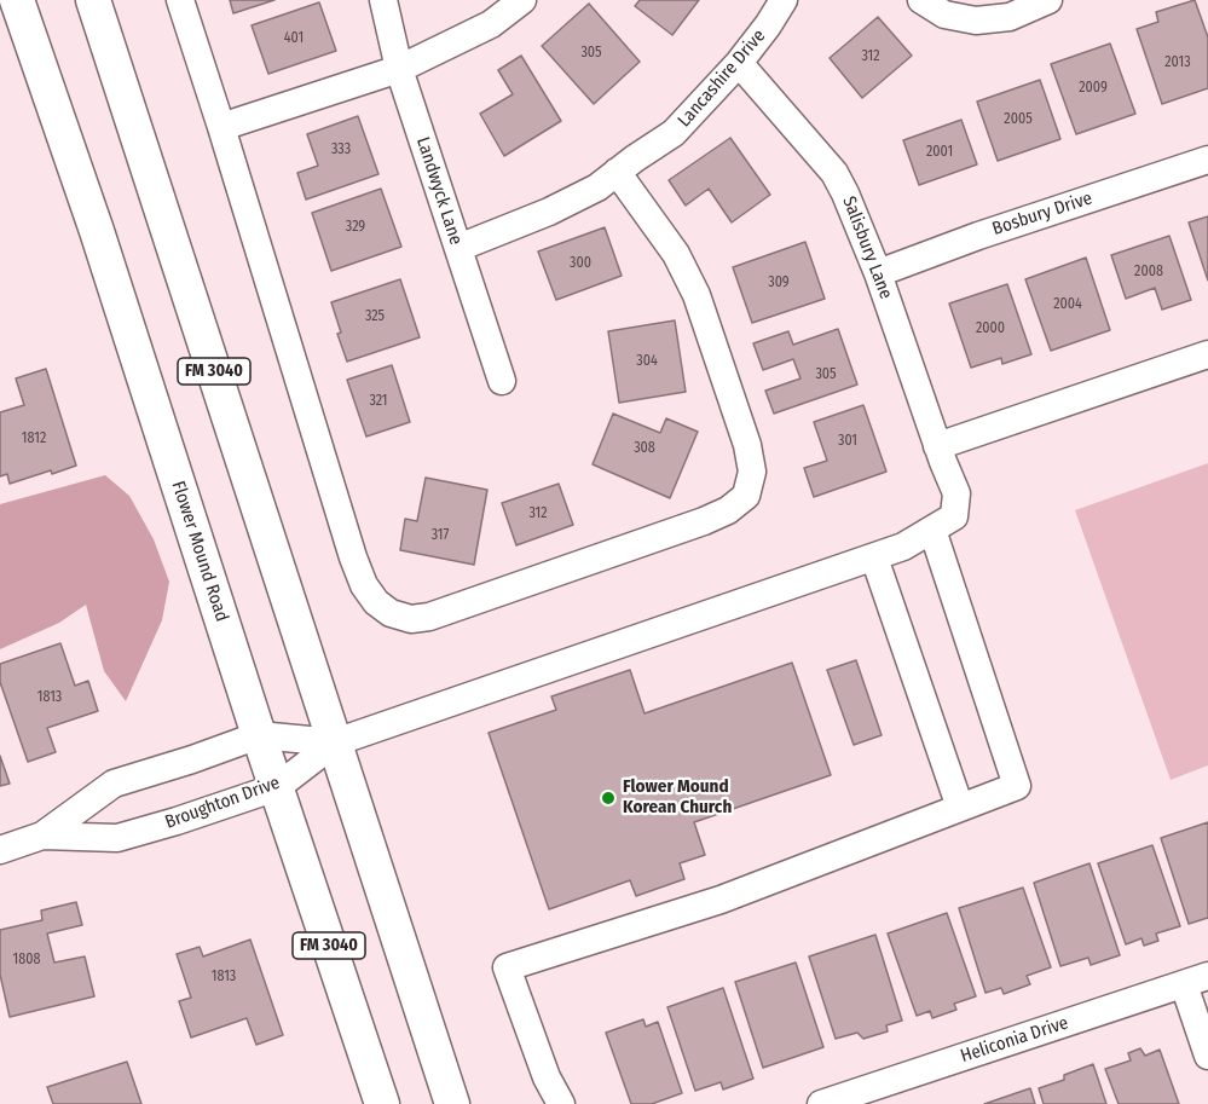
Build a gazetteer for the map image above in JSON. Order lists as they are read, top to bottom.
{
  "streets": {
    "main road": ["FM 3040", "Flower Mound Road"],
    "street": [
      "Lancashire Drive",
      "Landwyck Lane",
      "Bosbury Drive",
      "Salisbury Lane",
      "Broughton Drive",
      "Heliconia Drive"
    ]
  },
  "crossings": [
    ["Lancashire Drive", "Landwyck Lane"],
    ["Lancashire Drive", "Salisbury Lane"],
    ["Bosbury Drive", "Salisbury Lane"],
    ["FM 3040", "Broughton Drive"],
    ["Flower Mound Road", "Broughton Drive"]
  ],
  "places": ["Flower Mound Korean Church"],
  "house_numbers": [
    "401",
    "305",
    "312",
    "2013",
    "2009",
    "2005",
    "333",
    "2001",
    "329",
    "300",
    "2008",
    "309",
    "2004",
    "325",
    "2000",
    "304",
    "305",
    "321",
    "1812",
    "301",
    "308",
    "312",
    "317",
    "1813",
    "1808",
    "1813"
  ]
}
